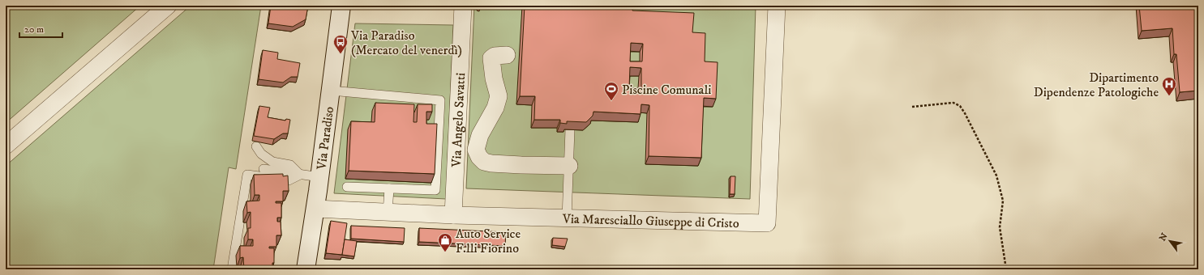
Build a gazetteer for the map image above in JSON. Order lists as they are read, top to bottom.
{
  "streets": {
    "street": ["Via Angelo Savatti", "Via Paradiso", "Via Maresciallo Giuseppe di Cristo"]
  },
  "crossings": [
    ["Via Angelo Savatti", "Via Maresciallo Giuseppe di Cristo"],
    ["Via Paradiso", "Via Maresciallo Giuseppe di Cristo"]
  ],
  "places": {
    "bus stop": ["Via Paradiso (Mercato del venerdì)"],
    "hospital": ["Dipartimento Dipendenze Patologiche"],
    "sports": ["Piscine Comunali"],
    "shop": ["Auto Service F.lli Fiorino"]
  },
  "scale_bar": "20 m",
  "north": "top left"
}
